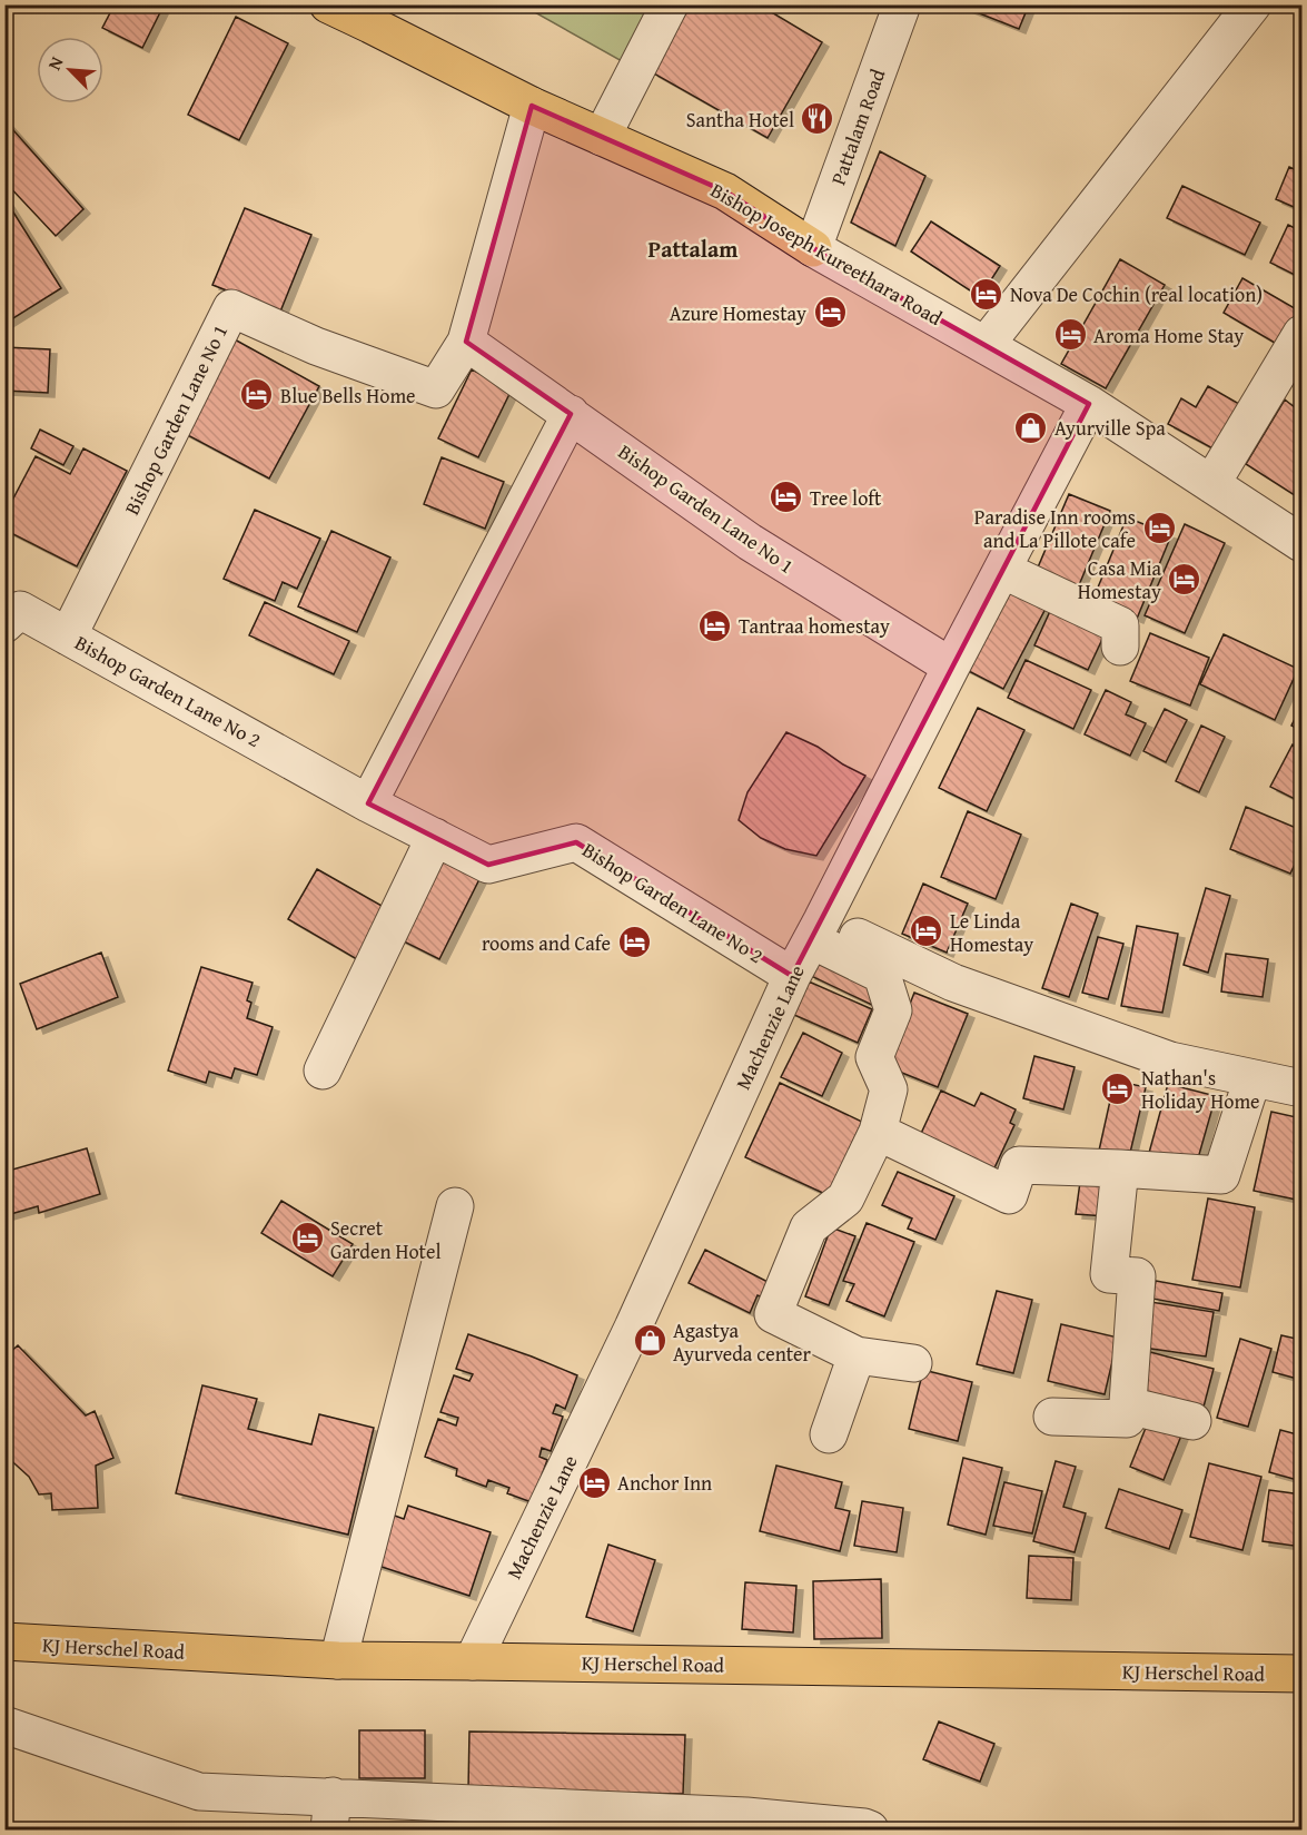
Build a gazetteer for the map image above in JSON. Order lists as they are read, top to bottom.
{
  "streets": {
    "main road": ["Bishop Joseph Kureethara Road", "KJ Herschel Road"],
    "street": [
      "Pattalam Road",
      "Bishop Garden Lane No 1",
      "Bishop Garden Lane No 2",
      "Machenzie Lane"
    ]
  },
  "crossings": [
    ["Pattalam Road", "Bishop Joseph Kureethara Road"],
    ["Bishop Joseph Kureethara Road", "Bishop Garden Lane No 1"],
    ["Bishop Joseph Kureethara Road", "Machenzie Lane"],
    ["Bishop Garden Lane No 1", "Bishop Garden Lane No 2"],
    ["Bishop Garden Lane No 1", "Machenzie Lane"],
    ["Bishop Garden Lane No 2", "Machenzie Lane"],
    ["Machenzie Lane", "KJ Herschel Road"]
  ],
  "districts": ["Pattalam"],
  "places": {
    "restaurant": ["Santha Hotel"],
    "hotel": [
      "Nova De Cochin (real location)",
      "Azure Homestay",
      "Aroma Home Stay",
      "Blue Bells Home",
      "Tree loft",
      "Paradise Inn rooms and La Pillote cafe",
      "Casa Mia Homestay",
      "Tantraa homestay",
      "Le Linda Homestay",
      "rooms and Cafe",
      "Nathan's Holiday Home",
      "Secret Garden Hotel",
      "Anchor Inn"
    ],
    "shop": ["Ayurville Spa", "Agastya Ayurveda center"]
  },
  "north": "top left"
}
